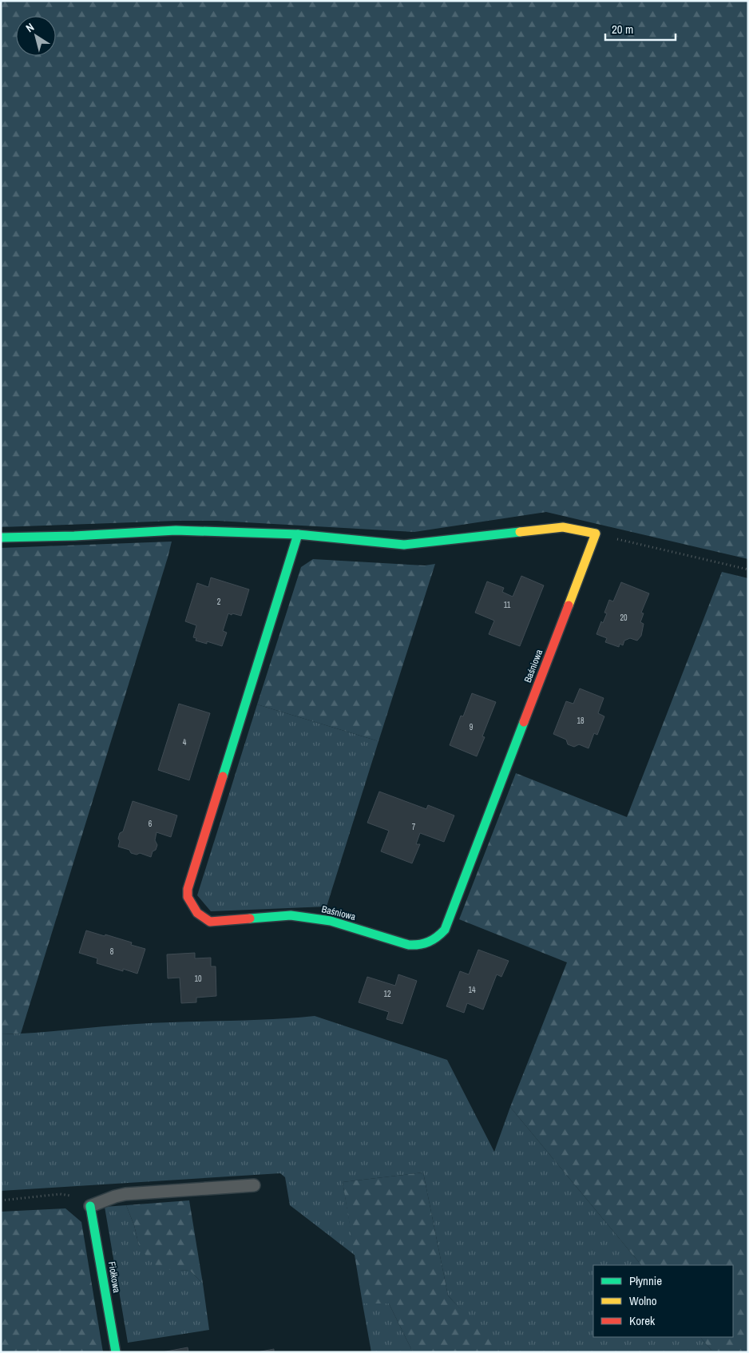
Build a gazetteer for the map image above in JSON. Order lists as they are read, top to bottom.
{
  "streets": {
    "street": ["Baśniowa", "Fiołkowa"]
  },
  "house_numbers": [
    "2",
    "11",
    "20",
    "18",
    "9",
    "4",
    "6",
    "7",
    "8",
    "10",
    "14",
    "12"
  ],
  "legend": ["Płynnie", "Wolno", "Korek"],
  "scale_bar": "20 m",
  "north": "top left"
}
